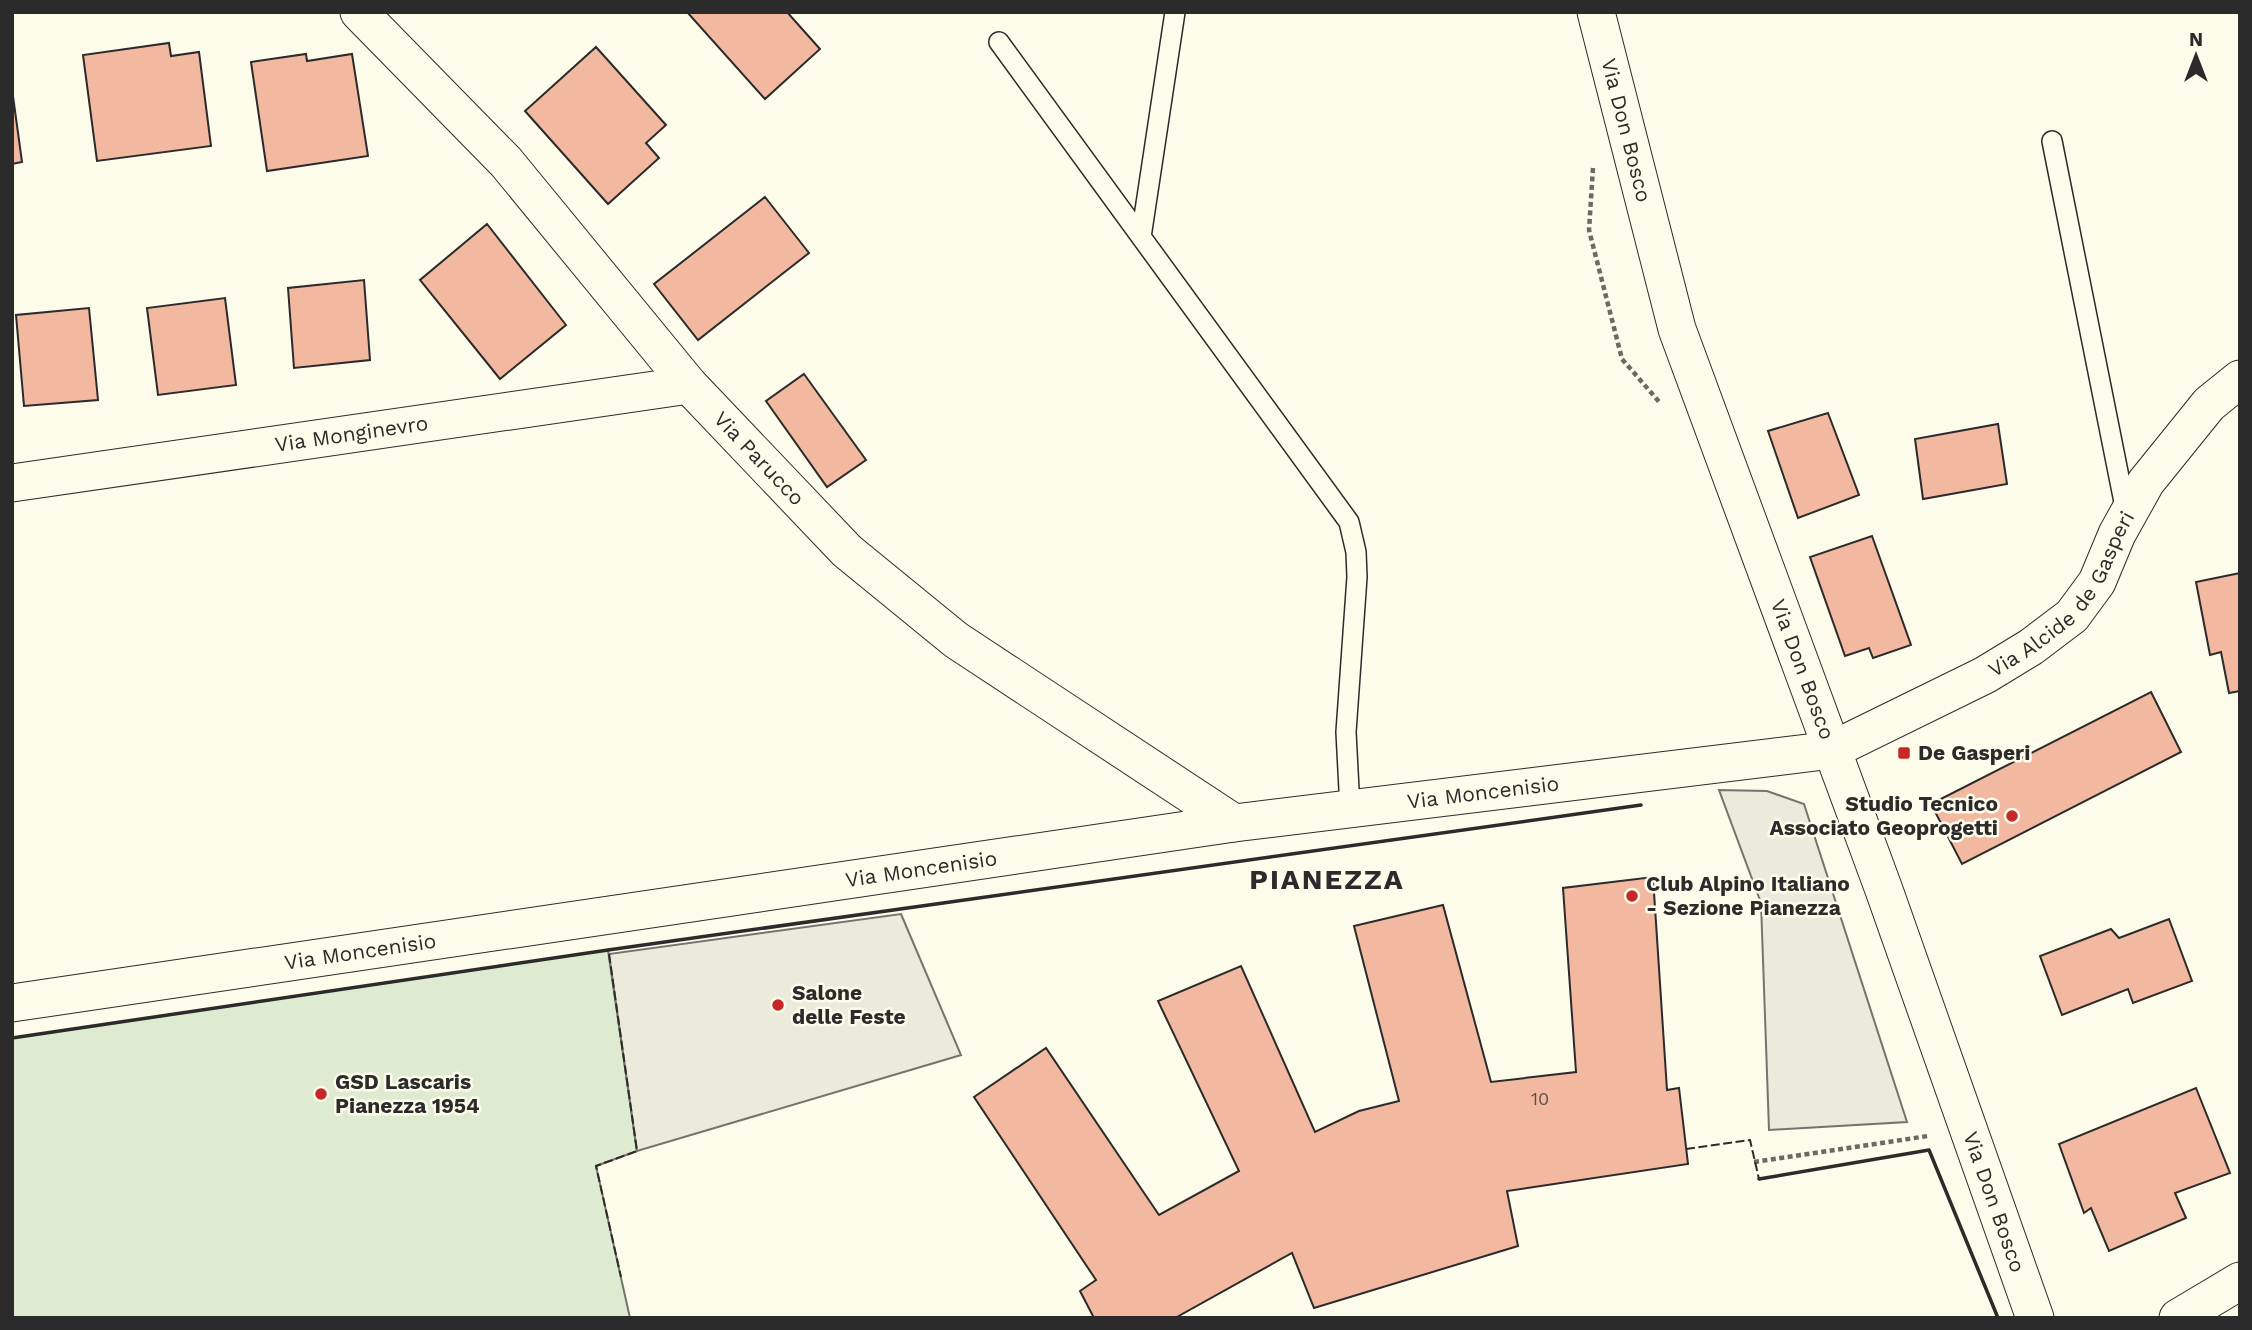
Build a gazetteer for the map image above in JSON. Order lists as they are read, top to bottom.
{
  "streets": {
    "street": [
      "Via Don Bosco",
      "Via Monginevro",
      "Via Parucco",
      "Via Alcide de Gasperi",
      "Via Moncenisio"
    ]
  },
  "crossings": [
    ["Via Don Bosco", "Via Alcide de Gasperi"],
    ["Via Don Bosco", "Via Moncenisio"],
    ["Via Monginevro", "Via Parucco"],
    ["Via Parucco", "Via Moncenisio"],
    ["Via Alcide de Gasperi", "Via Moncenisio"]
  ],
  "districts": ["PIANEZZA"],
  "places": {
    "transit": ["De Gasperi"],
    "other": [
      "Studio Tecnico Associato Geoprogetti",
      "Club Alpino Italiano - Sezione Pianezza",
      "Salone delle Feste",
      "GSD Lascaris Pianezza 1954"
    ]
  },
  "house_numbers": ["10"],
  "north": "top"
}
